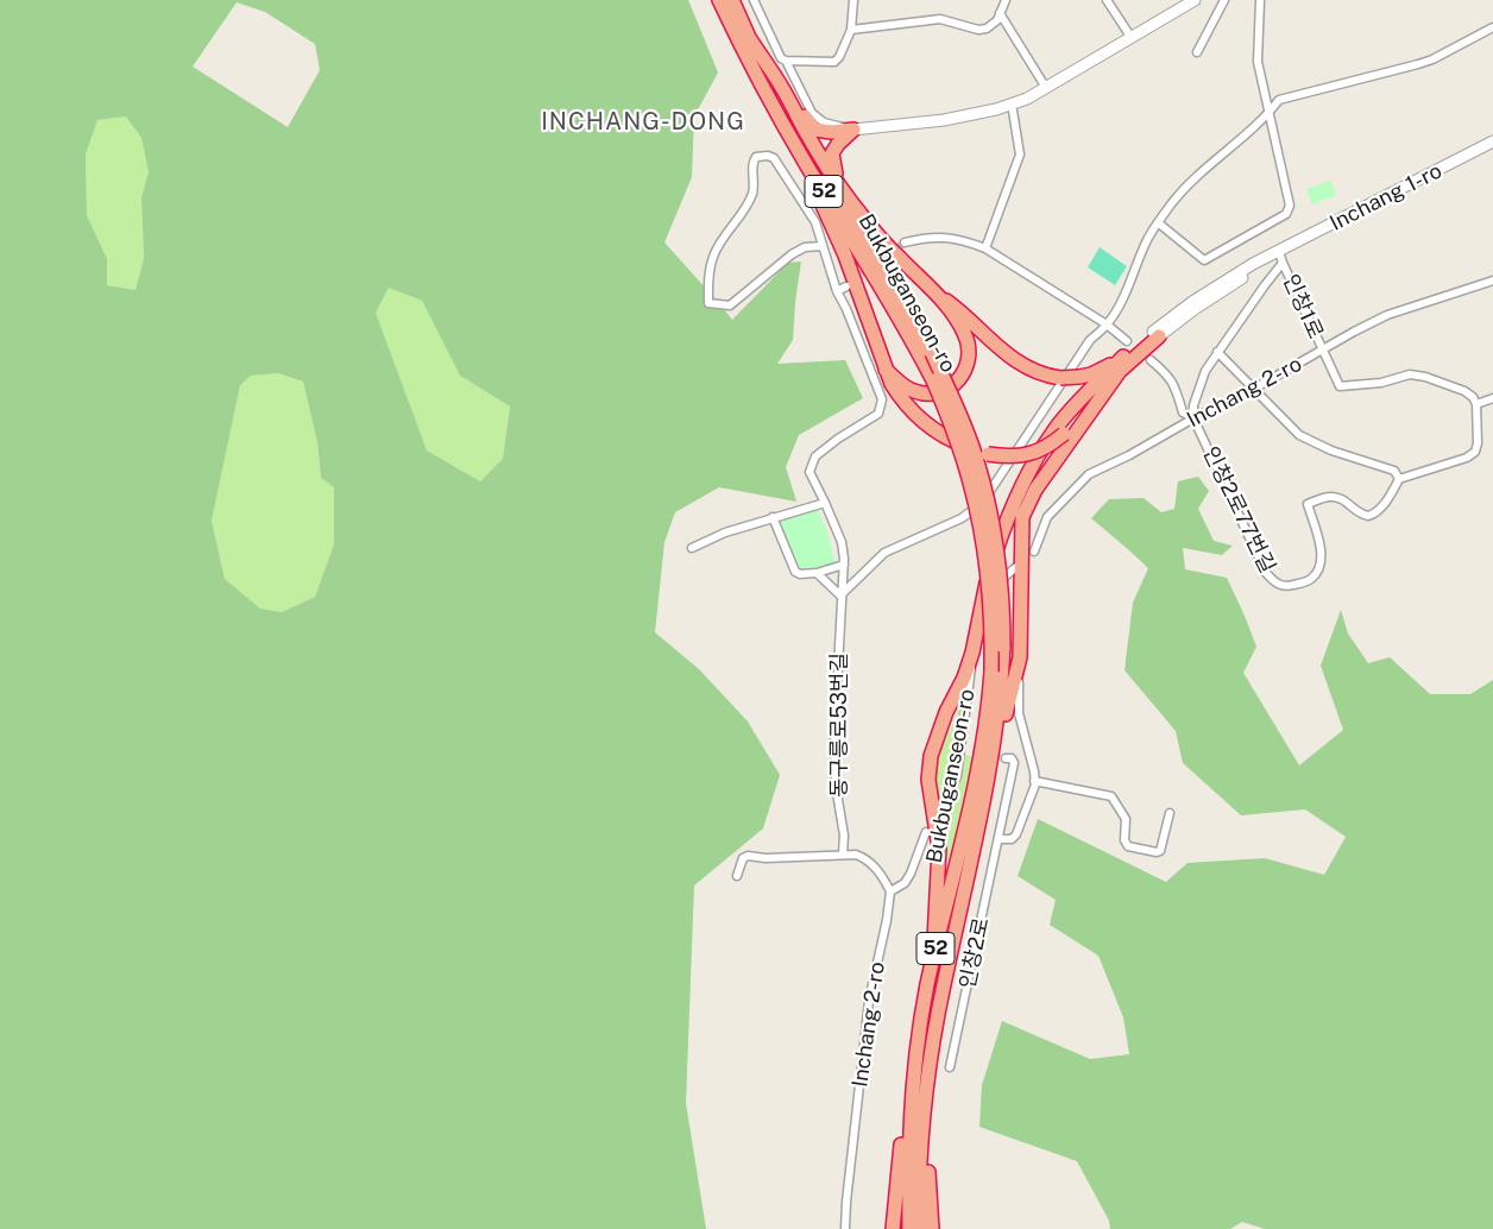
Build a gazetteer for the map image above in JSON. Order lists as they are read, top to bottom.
{
  "streets": {
    "highway": ["52", "Bukbuganseon-ro"],
    "street": [
      "Inchang 1-ro",
      "인창1로",
      "Inchang 2-ro",
      "인창2로77번길",
      "동구릉로53번길",
      "인창2로"
    ]
  },
  "crossings": [
    ["Inchang 1-ro", "인창1로"],
    ["인창1로", "Inchang 2-ro"],
    ["Inchang 2-ro", "인창2로77번길"]
  ],
  "districts": ["INCHANG-DONG"]
}
